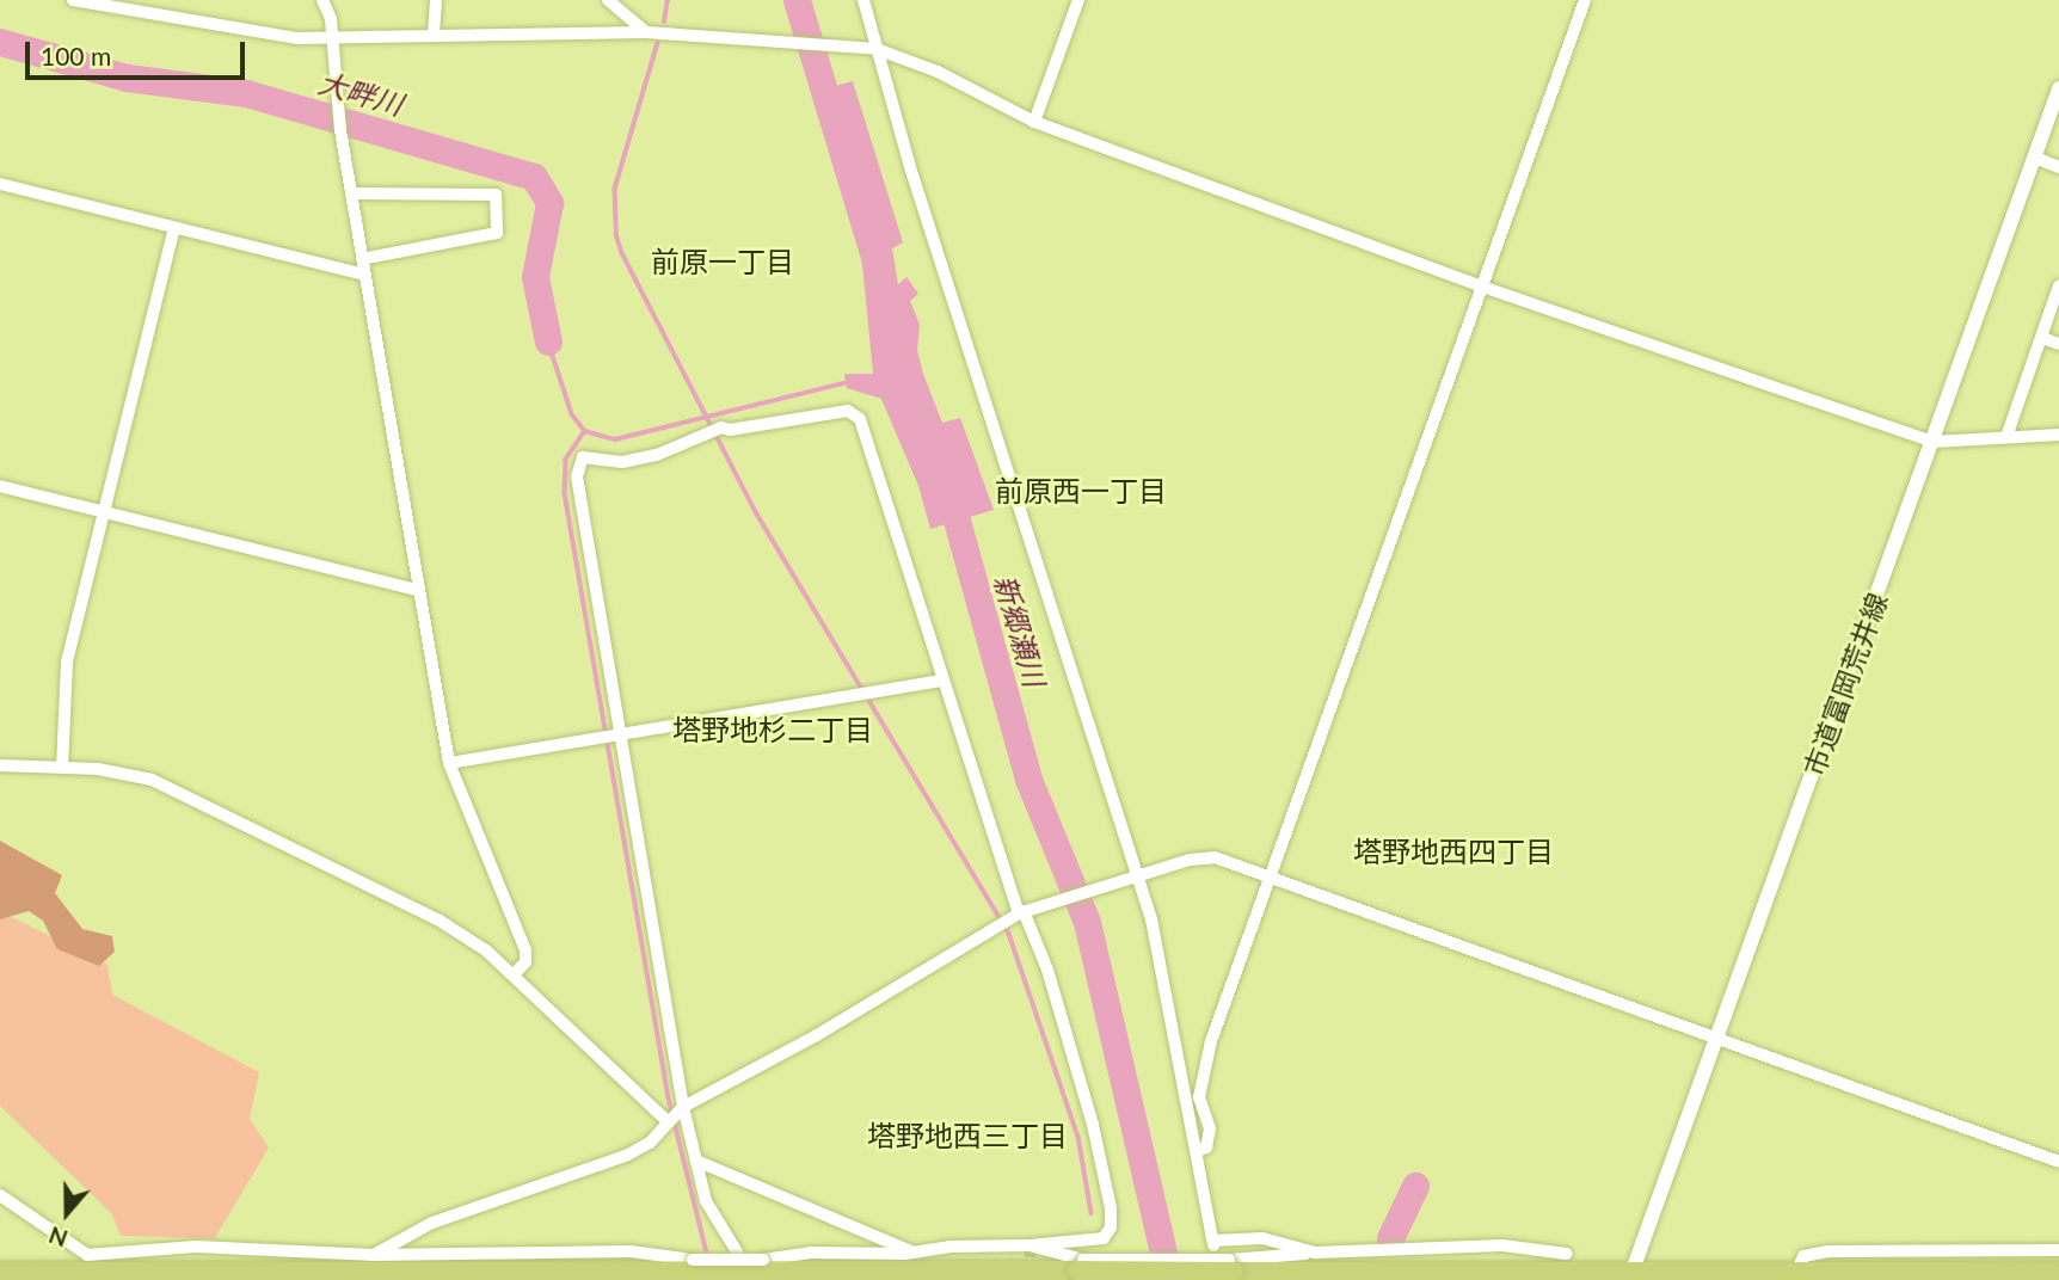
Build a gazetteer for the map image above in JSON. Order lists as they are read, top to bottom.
{
  "streets": {
    "street": ["市道富岡荒井線"]
  },
  "districts": [
    "前原一丁目",
    "前原西一丁目",
    "塔野地杉二丁目",
    "塔野地西四丁目",
    "塔野地西三丁目"
  ],
  "water": ["大畔川", "新郷瀬川"],
  "scale_bar": "100 m",
  "north": "bottom"
}
